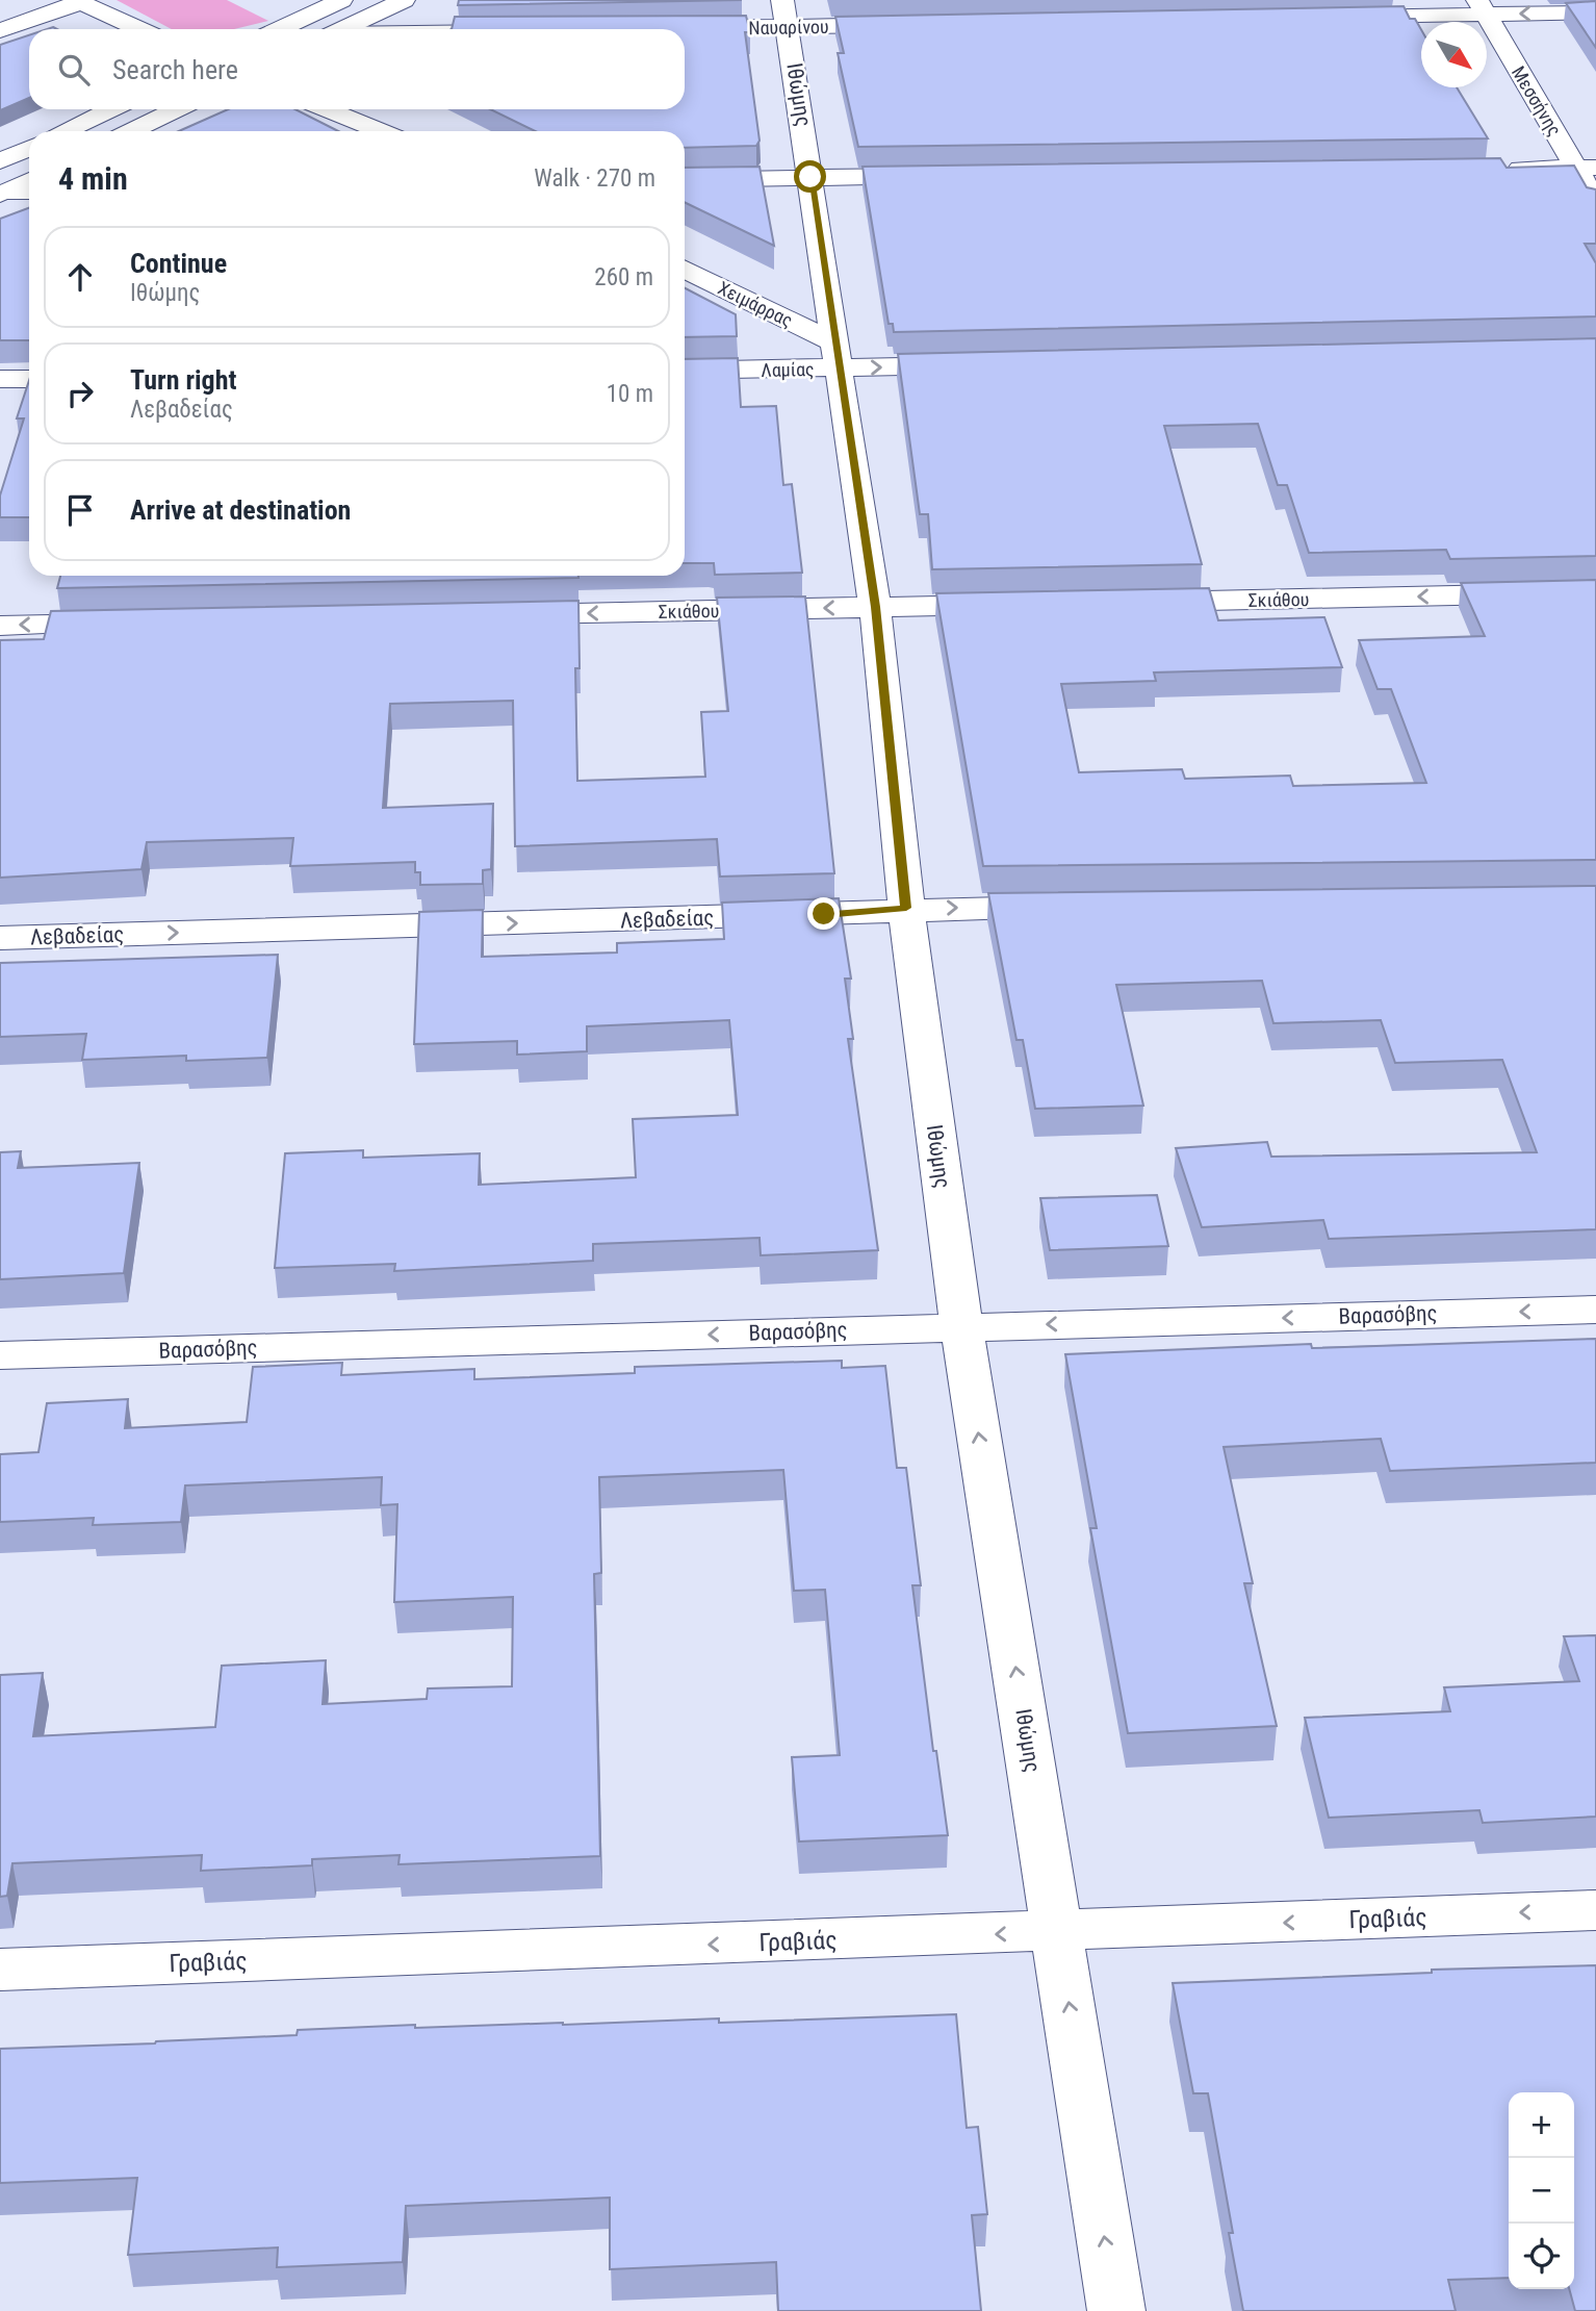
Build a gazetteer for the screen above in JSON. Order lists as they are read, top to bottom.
{
  "streets": {
    "street": [
      "Ναυαρίνου",
      "Ιθώμης",
      "Μεσσήνης",
      "Χειμάρρας",
      "Λαμίας",
      "Σκιάθου",
      "Λεβαδείας",
      "Βαρασόβης",
      "Γραβιάς"
    ]
  },
  "crossings": [
    ["Ναυαρίνου", "Ιθώμης"],
    ["Ιθώμης", "Χειμάρρας"],
    ["Ιθώμης", "Λαμίας"],
    ["Ιθώμης", "Σκιάθου"],
    ["Ιθώμης", "Λεβαδείας"],
    ["Ιθώμης", "Βαρασόβης"],
    ["Ιθώμης", "Γραβιάς"],
    ["Χειμάρρας", "Λαμίας"]
  ],
  "one_way": [
    "Ιθώμης",
    "Σκιάθου",
    "Λεβαδείας",
    "Βαρασόβης",
    "Γραβιάς"
  ],
  "north": "bottom right",
  "page": {
    "search": "Search here",
    "heading": ["4 min", "Walk · 270 m"],
    "list": [
      ["Continue", "Ιθώμης", "260 m"],
      ["Turn right", "Λεβαδείας", "10 m"],
      "Arrive at destination"
    ],
    "map_buttons": ["+", "−"]
  }
}
